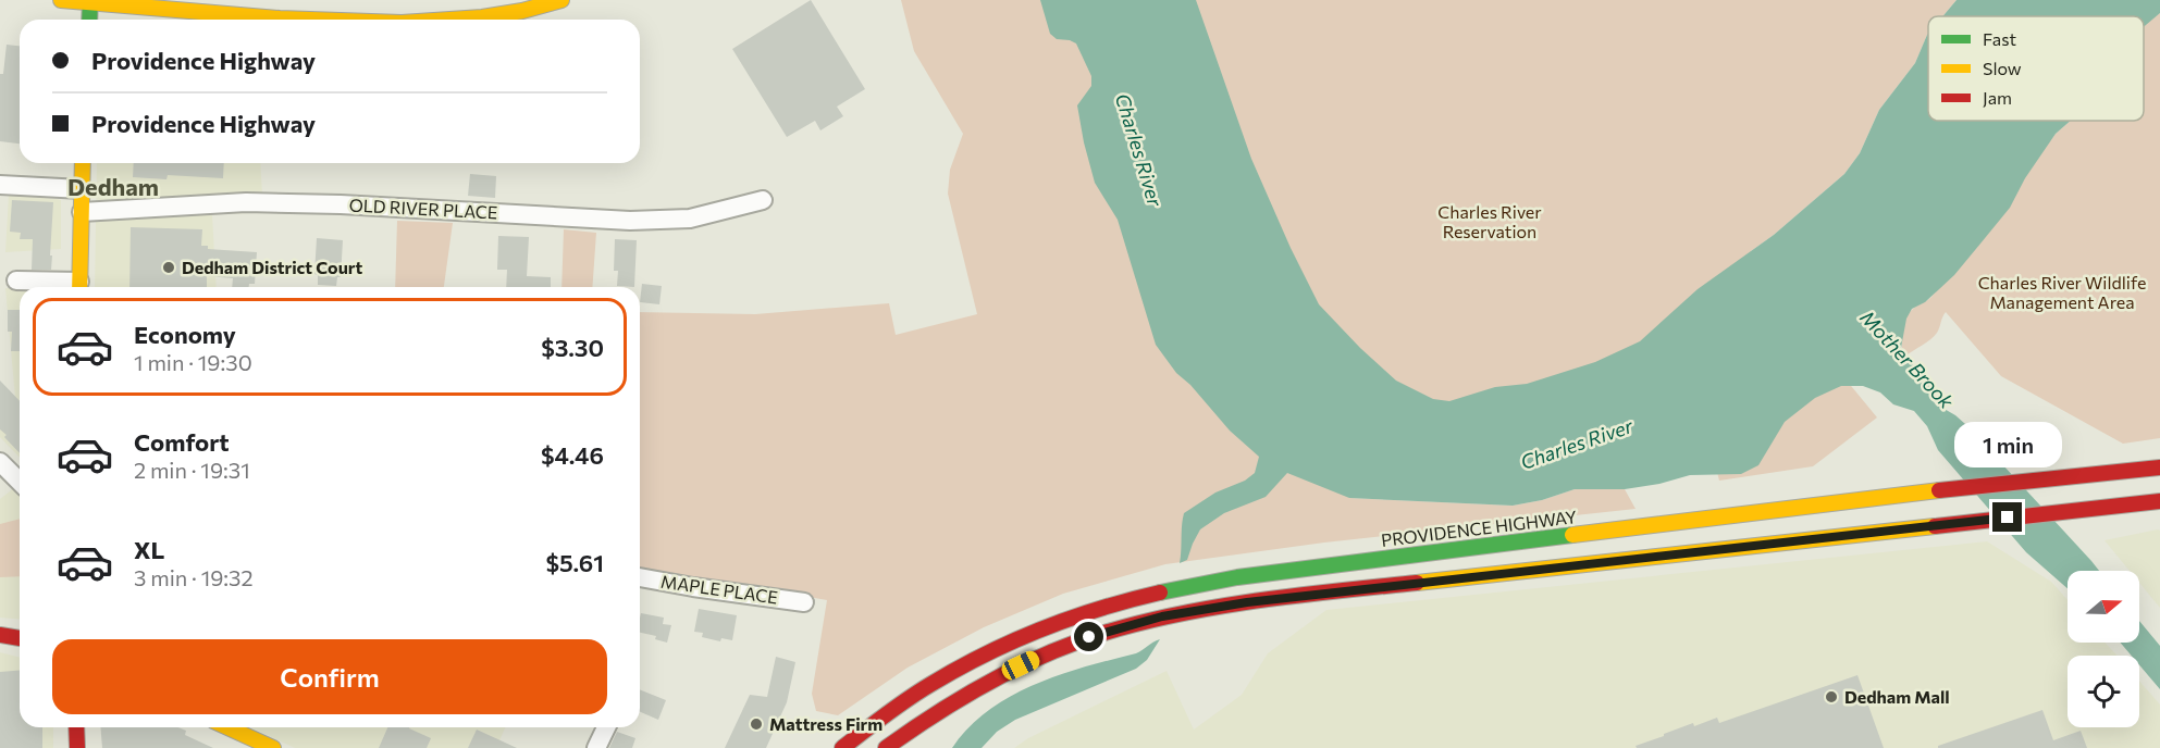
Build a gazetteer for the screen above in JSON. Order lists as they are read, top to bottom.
{
  "streets": {
    "main road": ["PROVIDENCE HIGHWAY"],
    "street": ["OLD RIVER PLACE", "MAPLE PLACE"]
  },
  "districts": ["Dedham"],
  "water": ["Charles River", "Mother Brook"],
  "parks": ["Charles River Reservation", "Charles River Wildlife Management Area"],
  "places": ["Dedham District Court", "Dedham Mall", "Mattress Firm"],
  "legend": ["Fast", "Slow", "Jam"],
  "north": "right",
  "page": {
    "banner": ["Providence Highway", "Providence Highway"],
    "list": [
      {
        "name": "Economy",
        "note": "1 min · 19:30",
        "value": "$3.30"
      },
      {
        "name": "Comfort",
        "note": "2 min · 19:31",
        "value": "$4.46"
      },
      {
        "name": "XL",
        "note": "3 min · 19:32",
        "value": "$5.61"
      }
    ],
    "bubble": "1 min",
    "buttons": "Confirm"
  }
}
